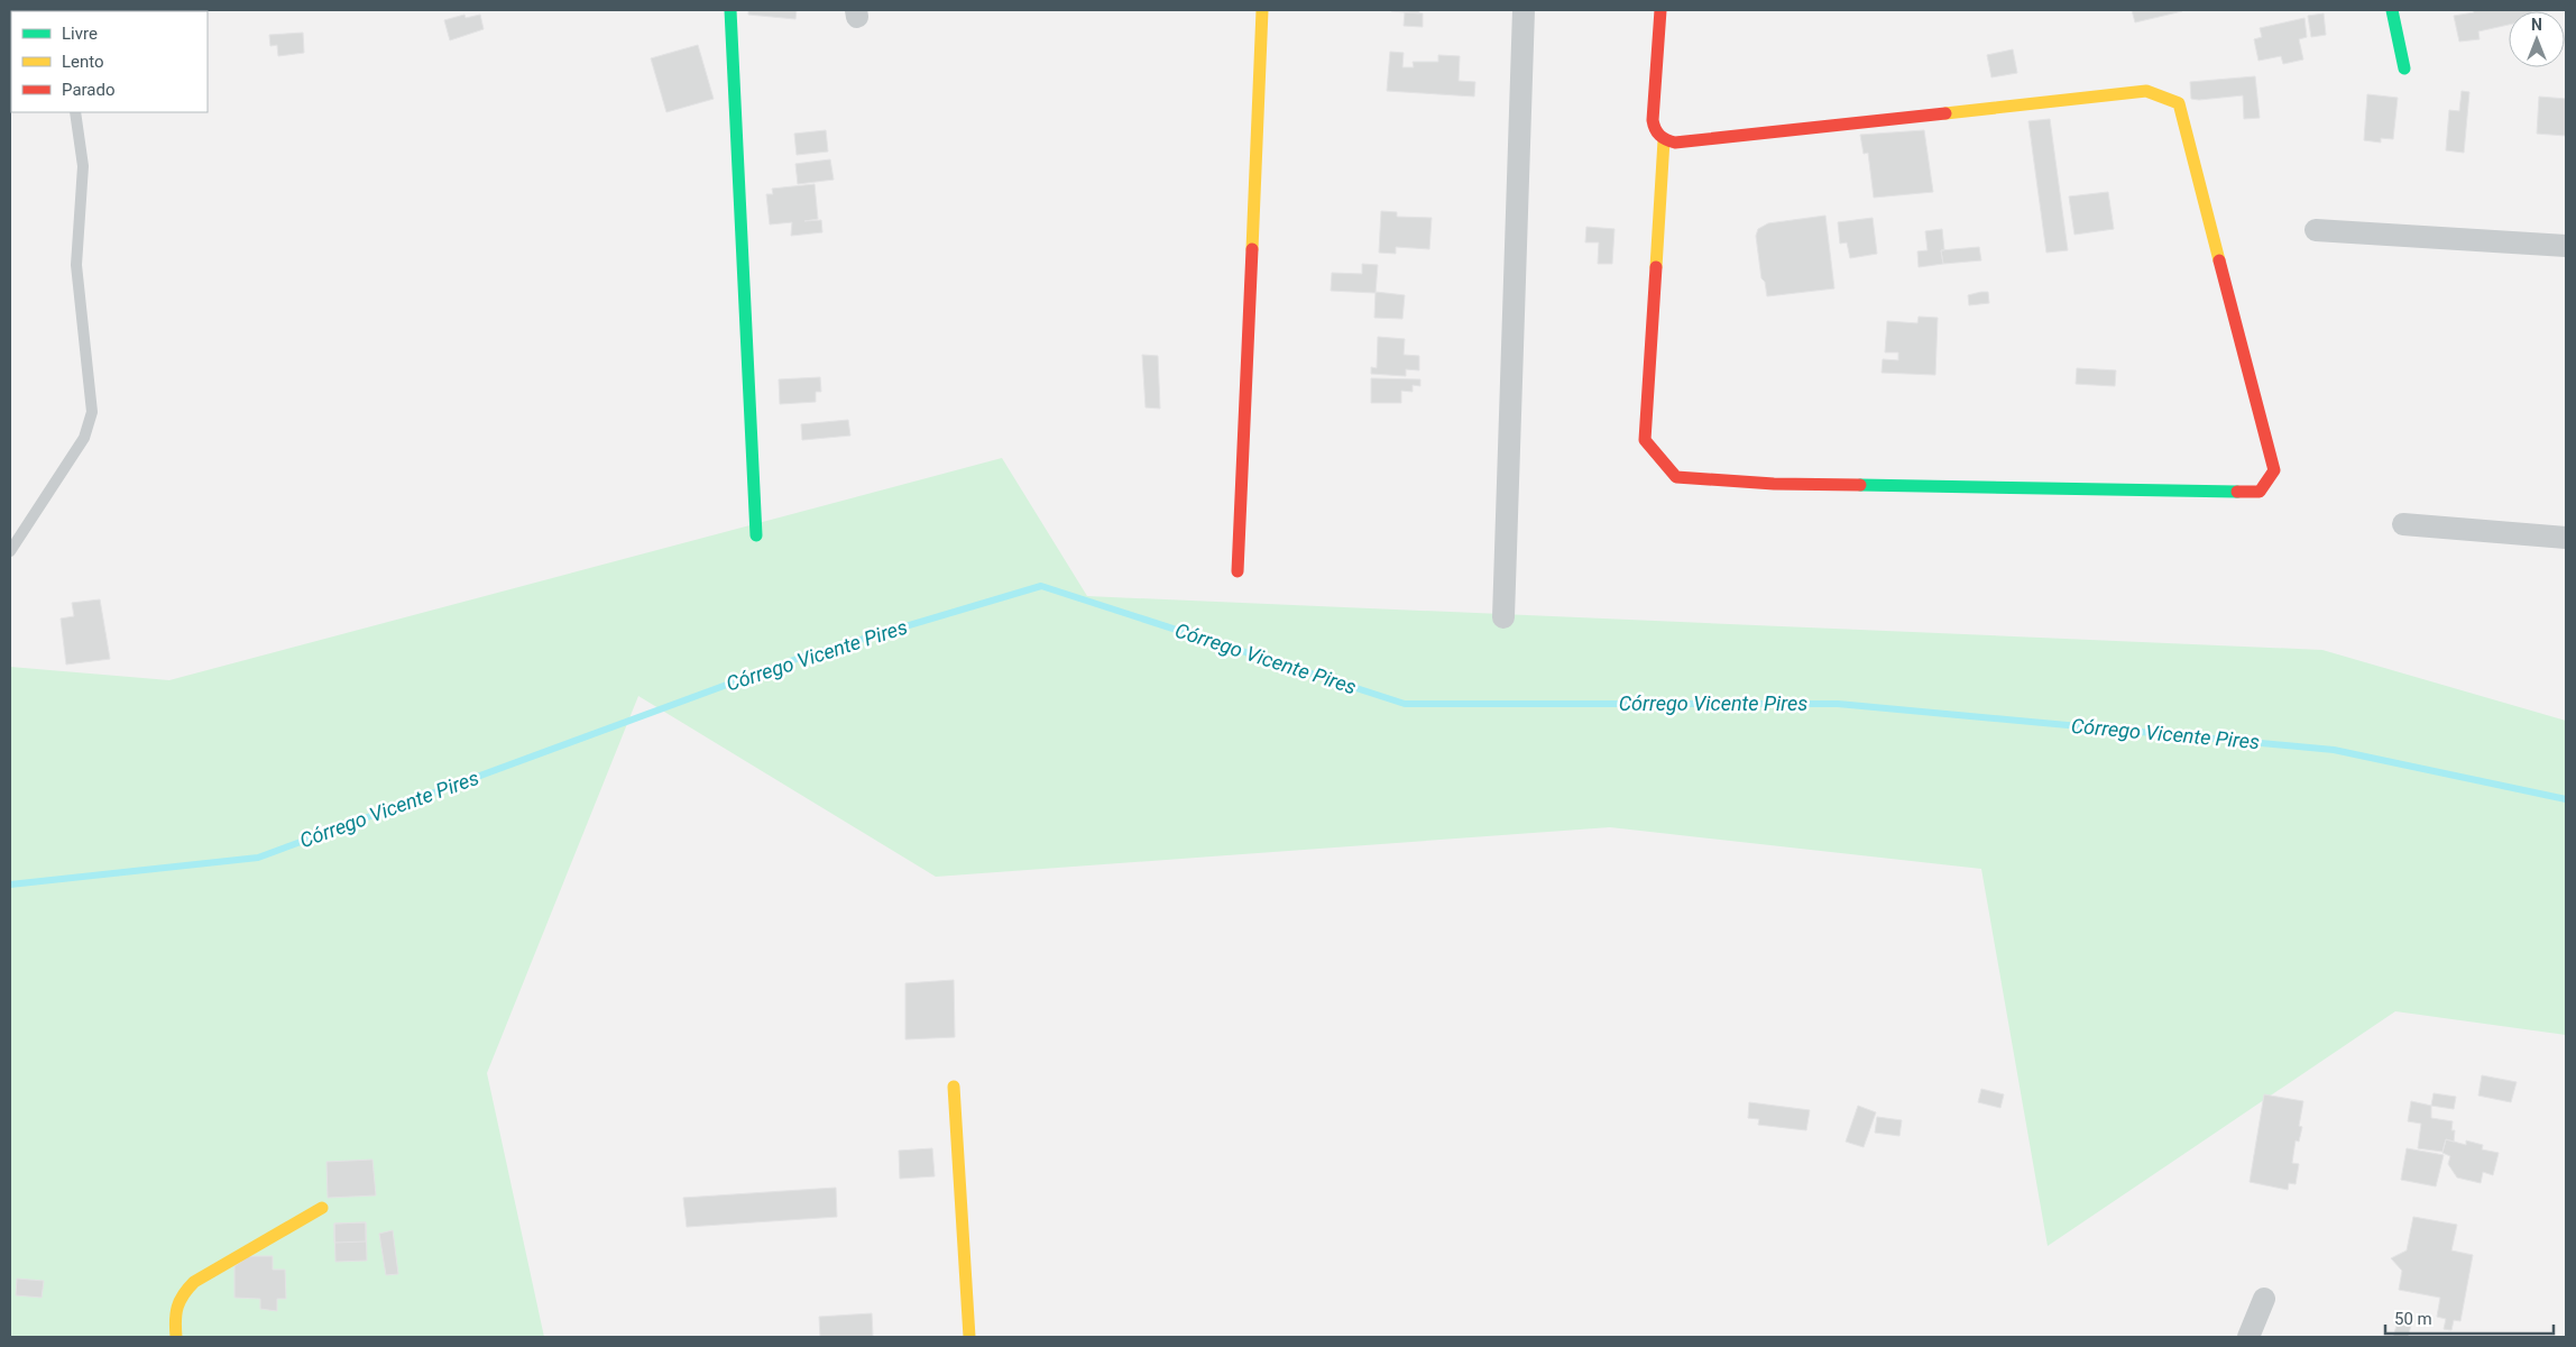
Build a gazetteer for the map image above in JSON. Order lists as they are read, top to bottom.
{
  "water": ["Córrego Vicente Pires"],
  "legend": ["Livre", "Lento", "Parado"],
  "scale_bar": "50 m",
  "north": "top"
}
